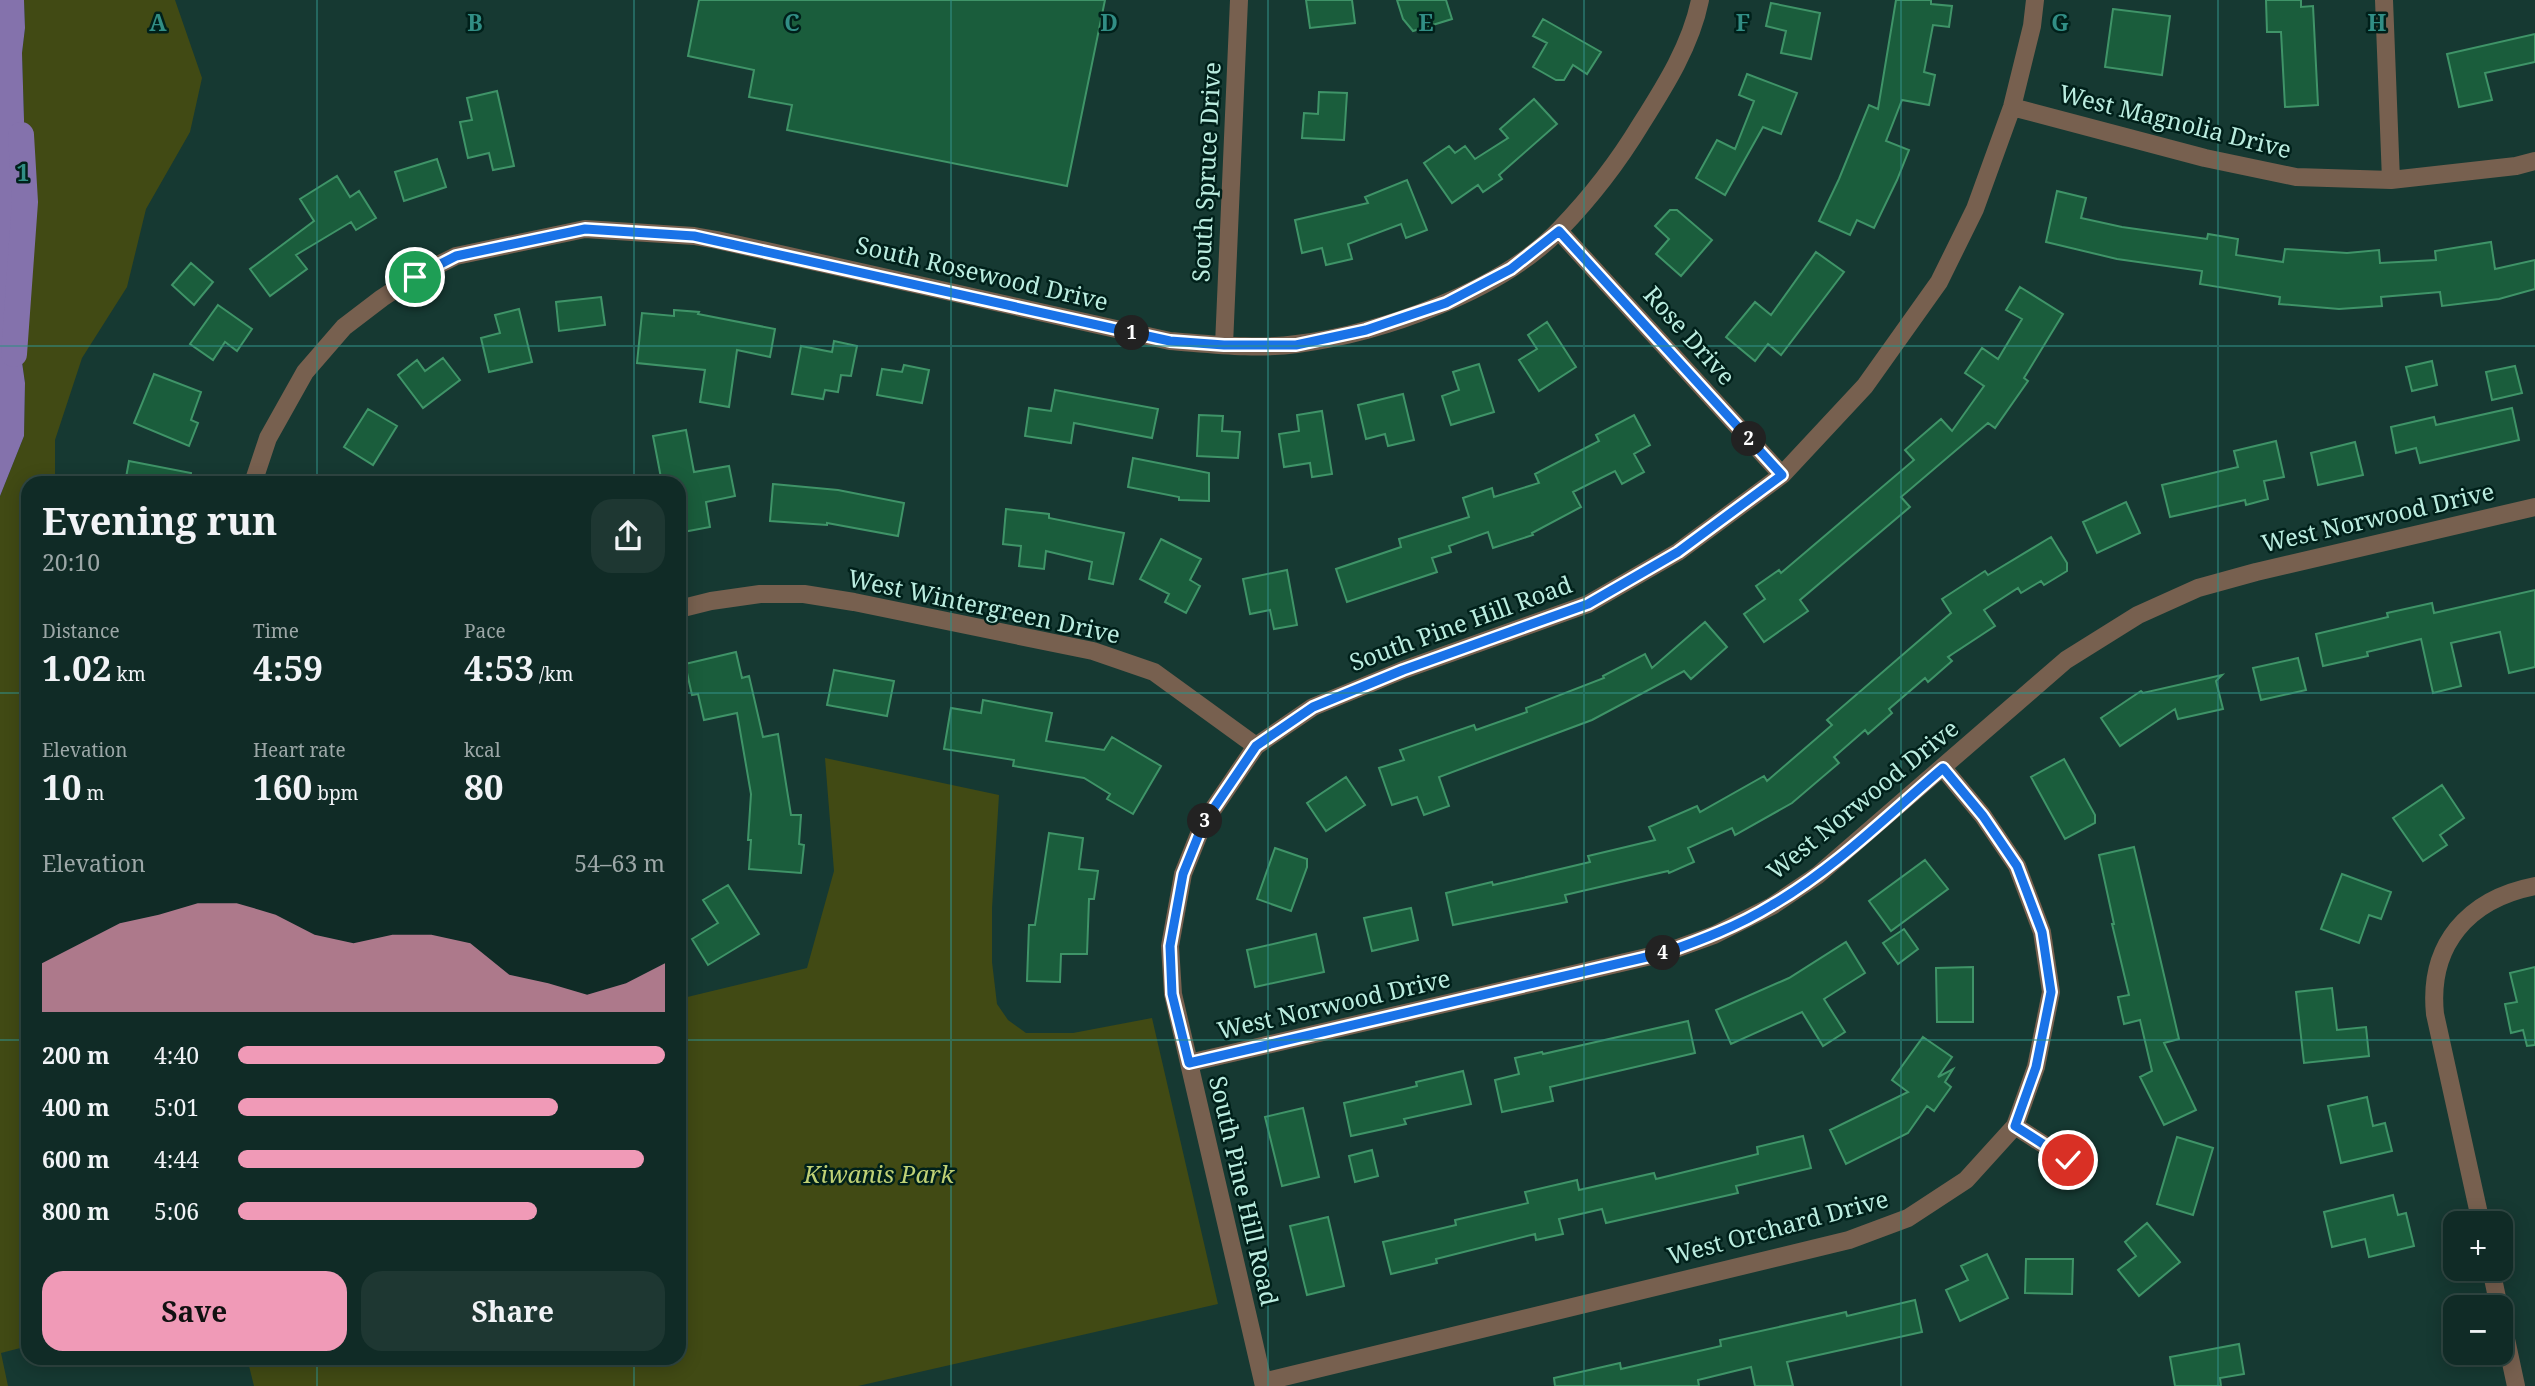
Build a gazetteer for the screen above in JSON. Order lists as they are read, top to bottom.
{
  "streets": {
    "street": [
      "West Magnolia Drive",
      "South Spruce Drive",
      "South Rosewood Drive",
      "Rose Drive",
      "West Norwood Drive",
      "West Wintergreen Drive",
      "South Pine Hill Road",
      "West Orchard Drive"
    ]
  },
  "crossings": [
    ["West Magnolia Drive", "South Pine Hill Road"],
    ["South Spruce Drive", "South Rosewood Drive"],
    ["South Rosewood Drive", "Rose Drive"],
    ["Rose Drive", "South Pine Hill Road"],
    ["West Norwood Drive", "South Pine Hill Road"],
    ["West Norwood Drive", "West Orchard Drive"],
    ["West Wintergreen Drive", "South Pine Hill Road"],
    ["South Pine Hill Road", "West Orchard Drive"]
  ],
  "parks": ["Kiwanis Park"],
  "page": {
    "pins": [
      "1",
      "2",
      "3",
      "4"
    ],
    "heading": ["Evening run", "20:10"],
    "stats": [
      ["Distance", "1.02 km"],
      ["Time", "4:59"],
      ["Pace", "4:53 /km"],
      ["Elevation", "10 m"],
      ["Heart rate", "160 bpm"],
      ["kcal", "80"]
    ],
    "chart": ["Elevation", "54–63 m"],
    "list": [
      {
        "name": "200 m",
        "note": "4:40"
      },
      {
        "name": "400 m",
        "note": "5:01"
      },
      {
        "name": "600 m",
        "note": "4:44"
      },
      {
        "name": "800 m",
        "note": "5:06"
      }
    ],
    "map_buttons": ["+", "−"],
    "buttons": ["Save", "Share"]
  },
  "grid": {
    "columns": [
      "A",
      "B",
      "C",
      "D",
      "E",
      "F",
      "G",
      "H"
    ],
    "rows": ["1"]
  }
}
